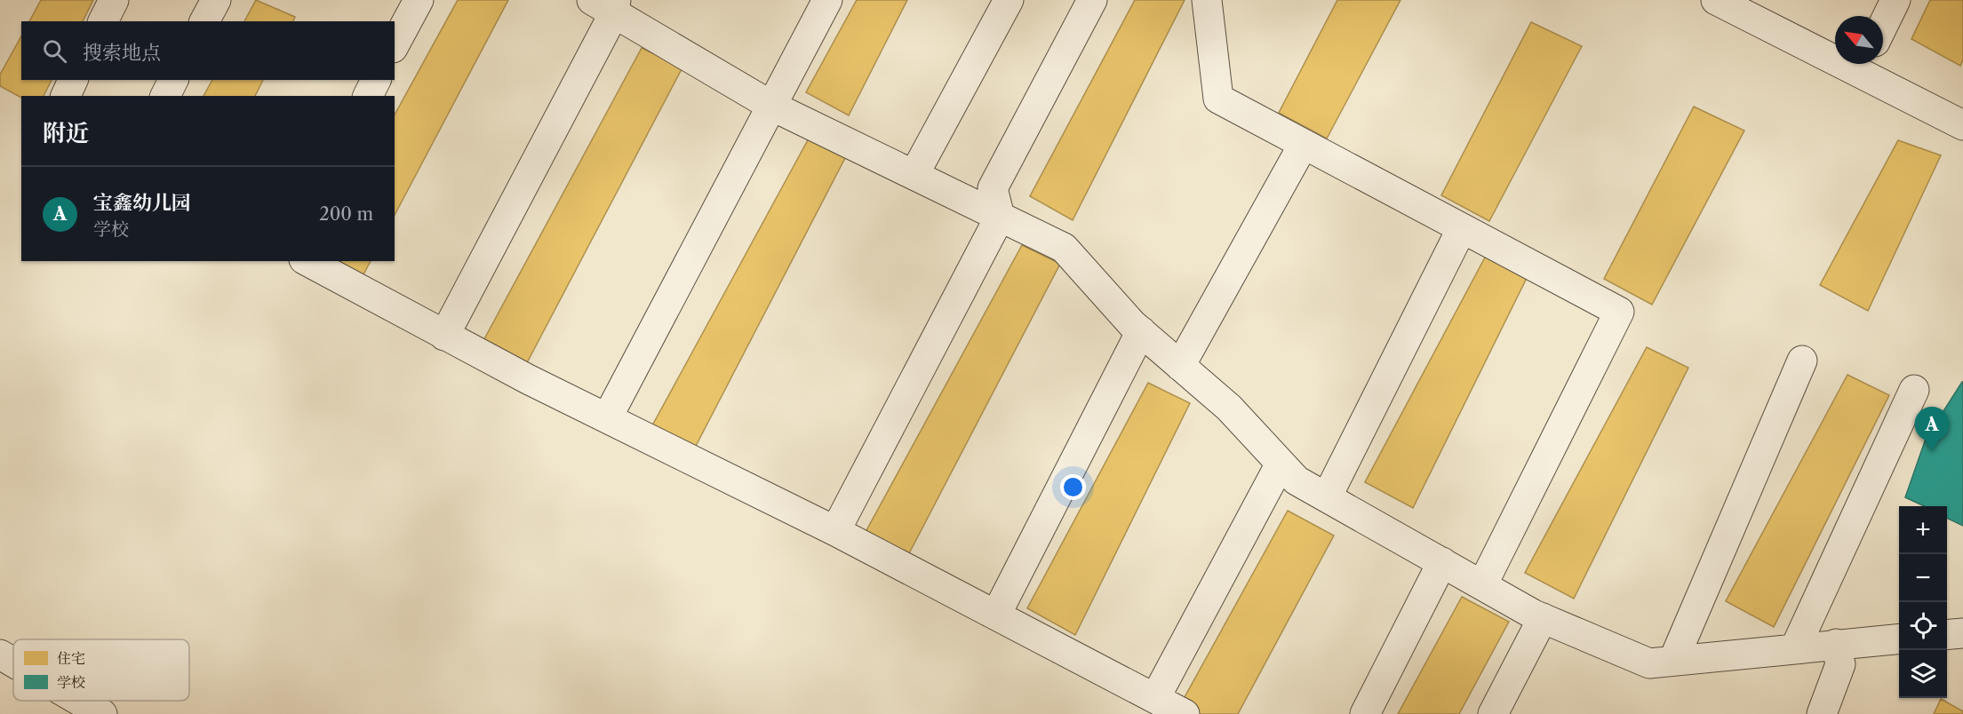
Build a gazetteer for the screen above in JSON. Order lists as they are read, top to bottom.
{
  "legend": ["住宅", "学校"],
  "north": "top left",
  "page": {
    "search": "搜索地点",
    "heading": "附近",
    "list": [
      {
        "mark": "A",
        "name": "宝鑫幼儿园",
        "note": "学校",
        "value": "200 m"
      }
    ],
    "pins": "A",
    "map_buttons": ["+", "−"]
  }
}
